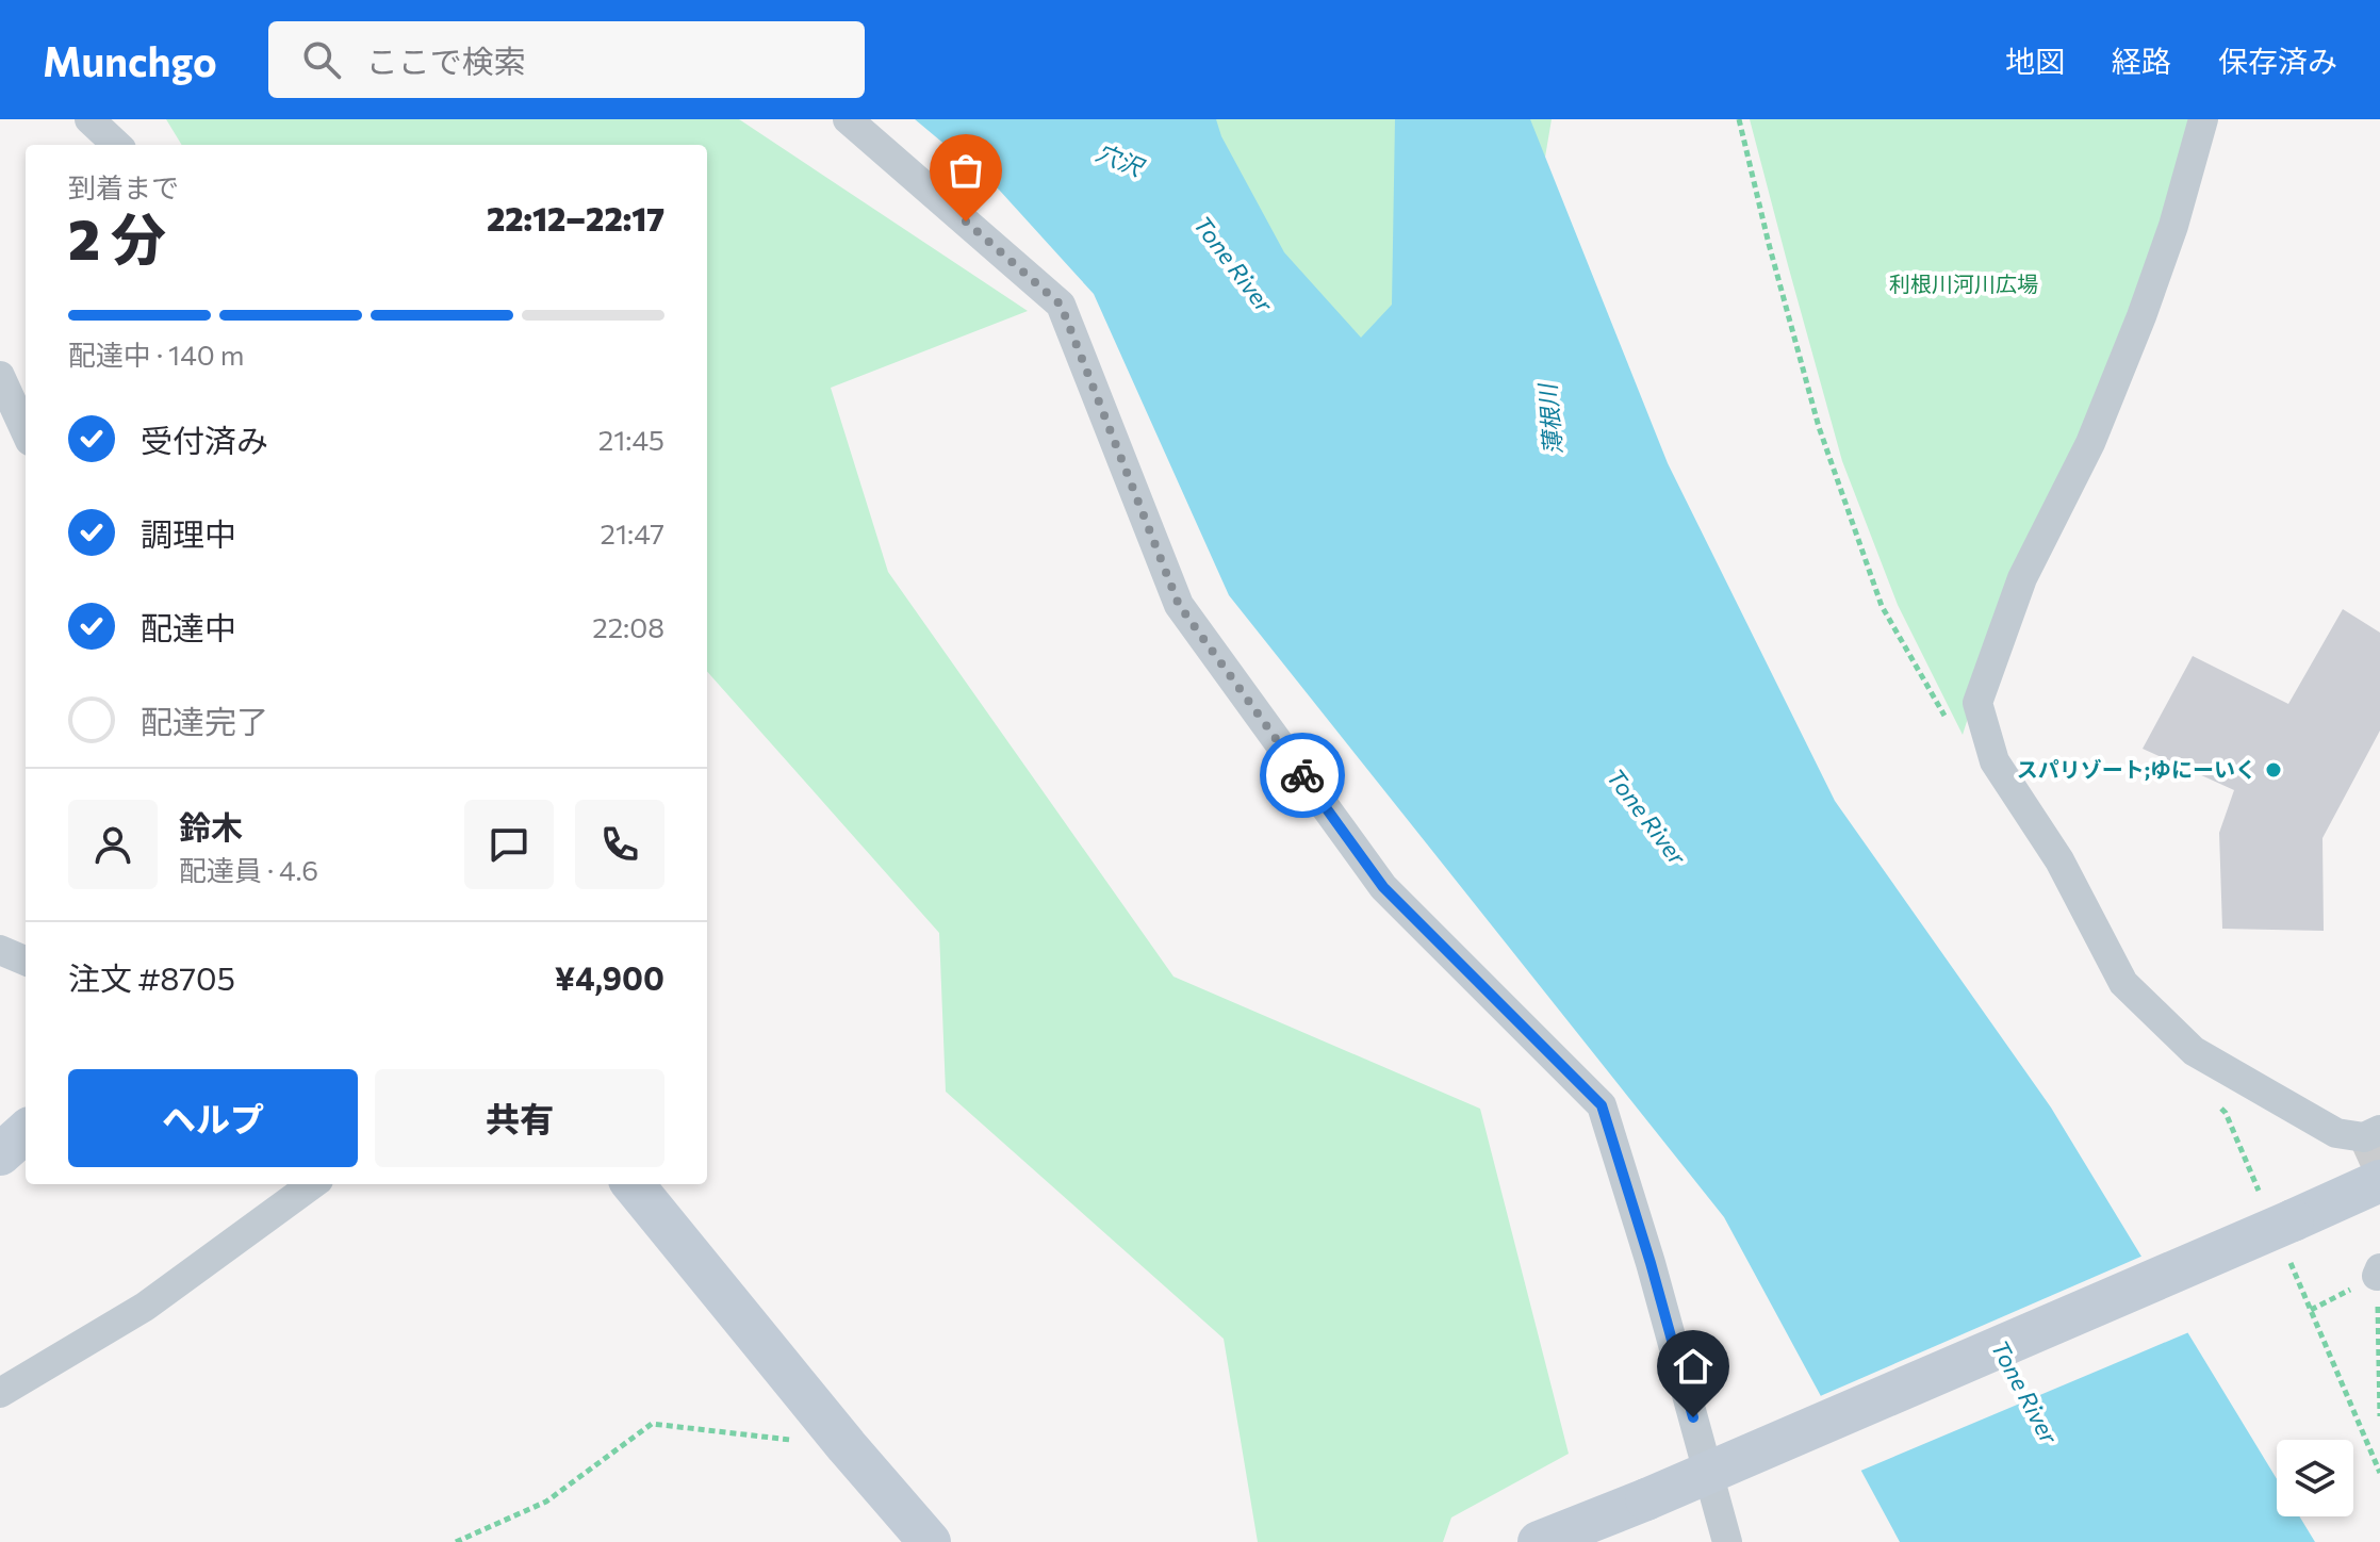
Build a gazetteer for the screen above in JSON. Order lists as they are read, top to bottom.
{
  "water": ["穴沢", "Tone River", "薄根川"],
  "parks": ["利根川河川広場"],
  "places": ["スパリゾート;ゆにーいく"],
  "page": {
    "header": "Munchgo",
    "search": "ここで検索",
    "nav": ["地図", "経路", "保存済み"],
    "heading": ["2 分", "到着まで", "22:12–22:17"],
    "panel": [
      "鈴木",
      "配達員 · 4.6",
      "注文 #8705",
      "¥4,900"
    ],
    "bar": "配達中 · 140 m",
    "list": [
      ["受付済み", "21:45"],
      ["調理中", "21:47"],
      ["配達中", "22:08"],
      "配達完了"
    ],
    "buttons": ["ヘルプ", "共有"]
  }
}
